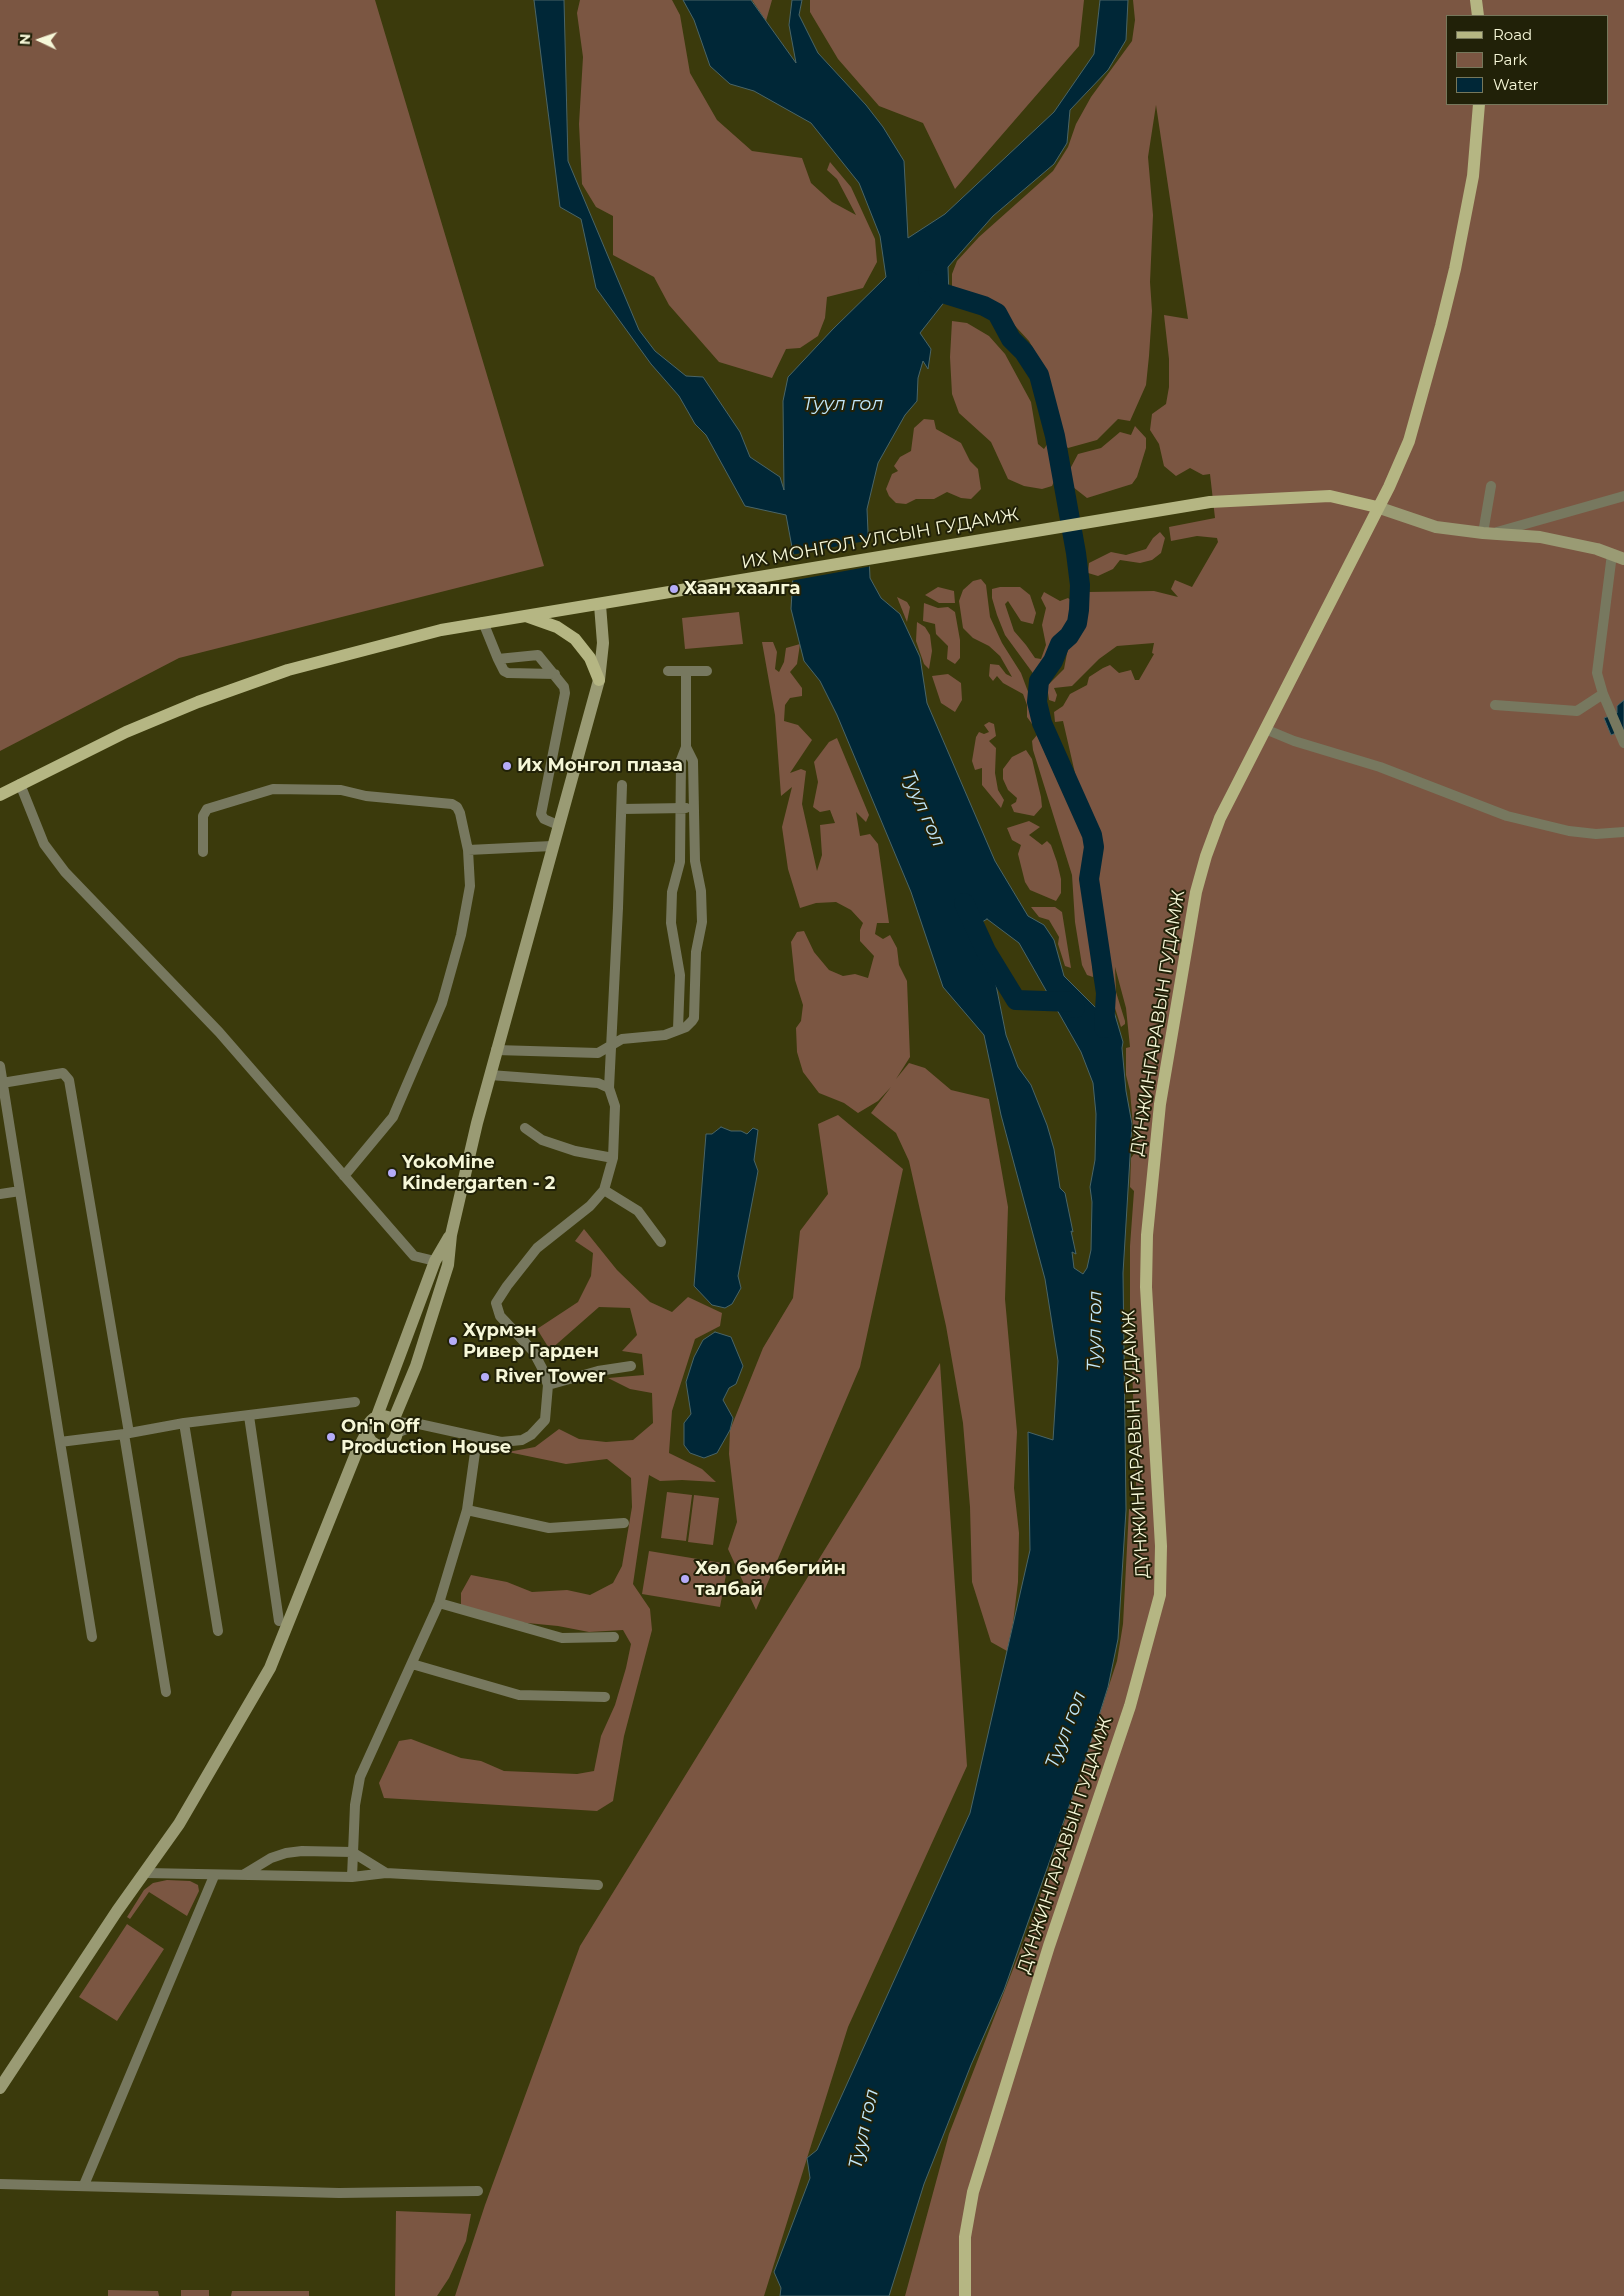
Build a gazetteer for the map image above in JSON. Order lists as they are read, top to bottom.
{
  "streets": {
    "main road": ["ИХ МОНГОЛ УЛСЫН ГУДАМЖ", "ДҮНЖИНГАРАВЫН ГУДАМЖ"]
  },
  "crossings": [
    ["ИХ МОНГОЛ УЛСЫН ГУДАМЖ", "ДҮНЖИНГАРАВЫН ГУДАМЖ"]
  ],
  "water": ["Туул гол"],
  "places": [
    "Хаан хаалга",
    "Их Монгол плаза",
    "YokoMine Kindergarten - 2",
    "Хүрмэн Ривер Гарден",
    "River Tower",
    "On'n Off Production House",
    "Хөл бөмбөгийн талбай"
  ],
  "legend": ["Road", "Park", "Water"],
  "north": "left"
}
